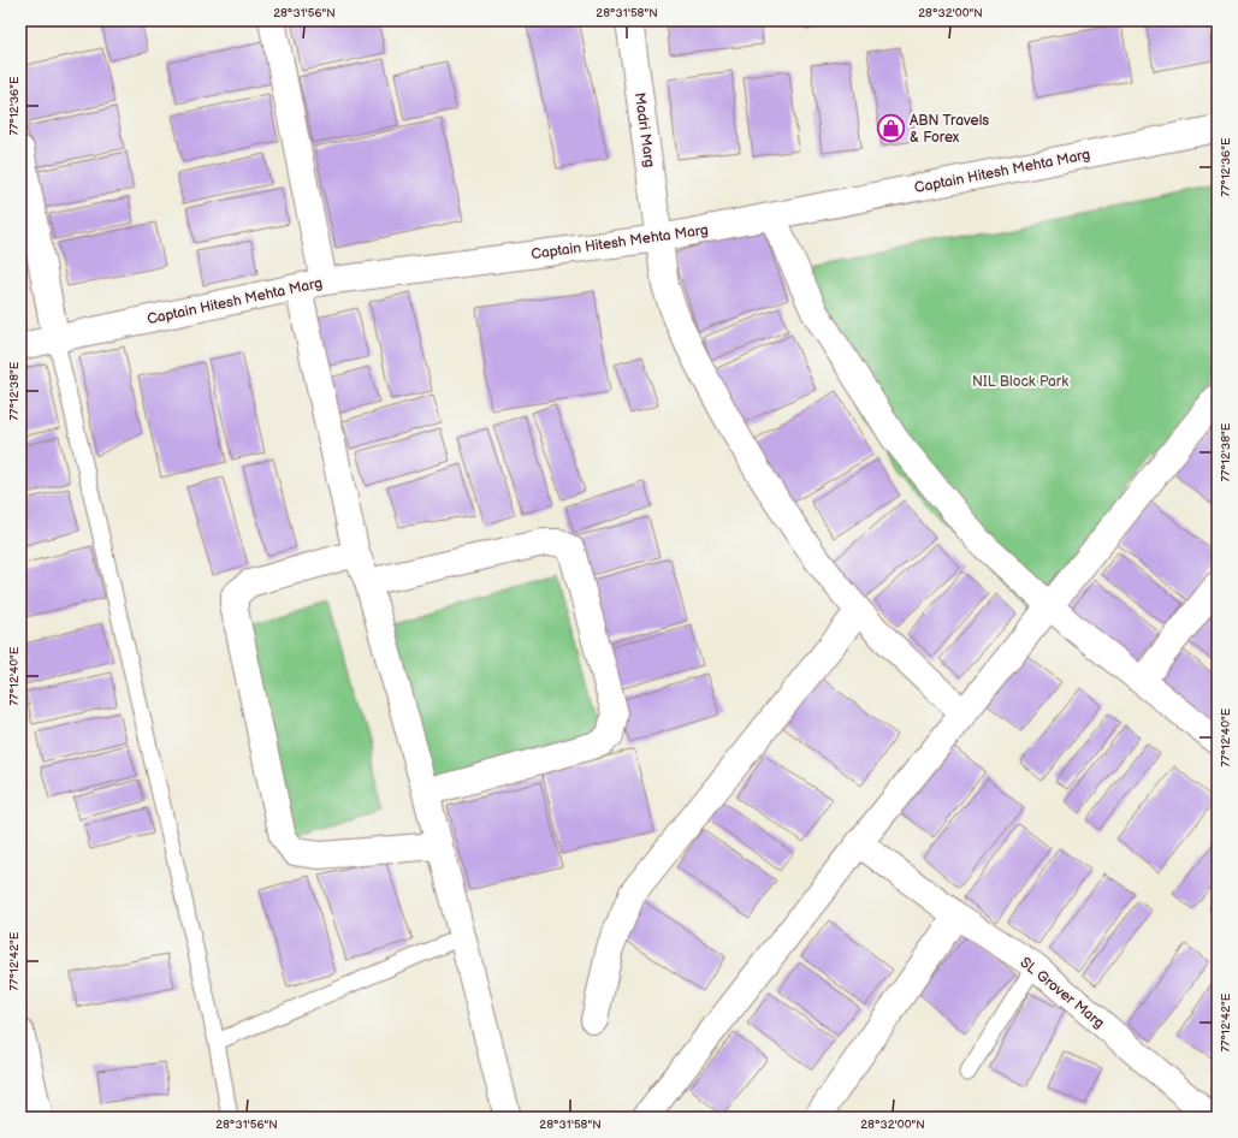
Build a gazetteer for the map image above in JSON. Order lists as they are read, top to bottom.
{
  "streets": {
    "street": ["Madri Marg", "Captain Hitesh Mehta Marg", "SL Grover Marg"]
  },
  "crossings": [
    ["Madri Marg", "Captain Hitesh Mehta Marg"]
  ],
  "parks": ["NIL Block Park"],
  "places": {
    "shop": ["ABN Travels & Forex"]
  },
  "coordinates": [
    "28°31'56\"N",
    "28°31'58\"N",
    "28°32'00\"N",
    "77°12'36\"E",
    "77°12'38\"E",
    "77°12'40\"E",
    "77°12'42\"E"
  ]
}
